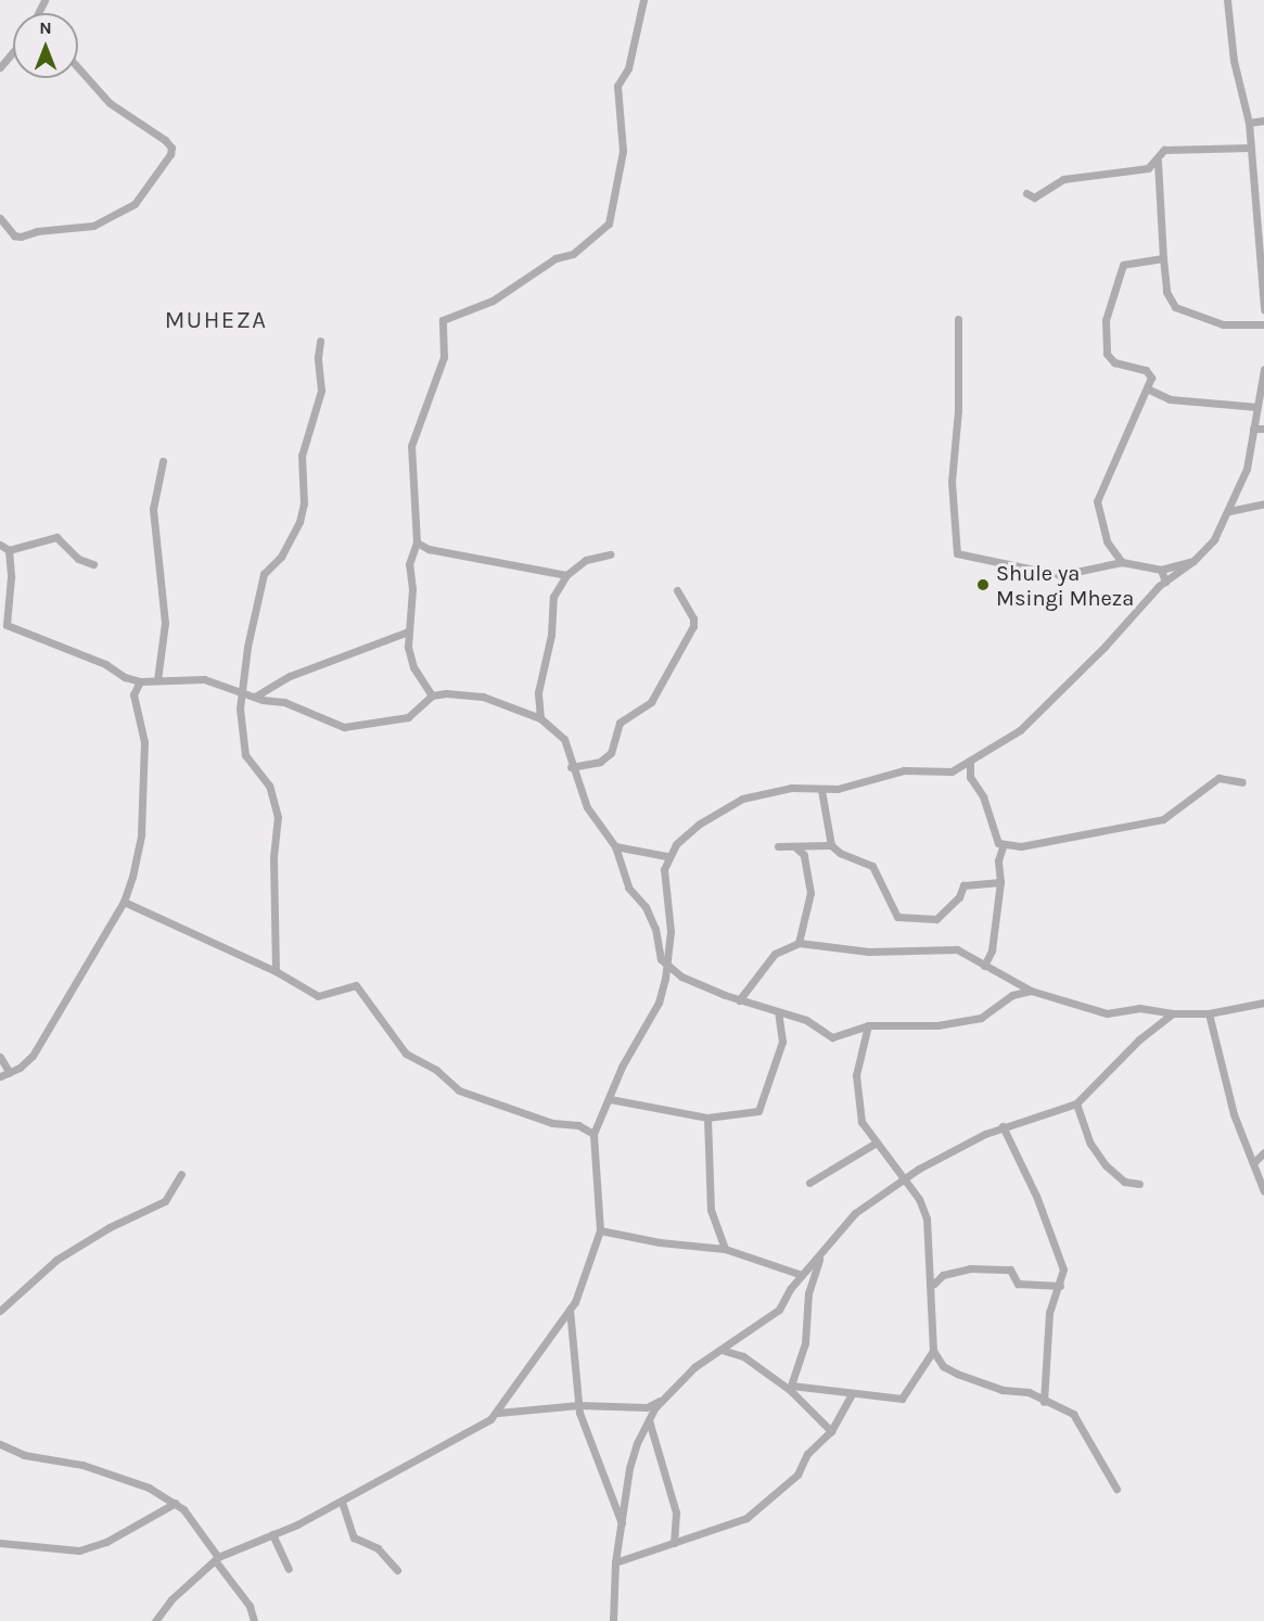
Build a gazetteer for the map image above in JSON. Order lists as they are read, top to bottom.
{
  "districts": ["MUHEZA"],
  "places": ["Shule ya Msingi Mheza"],
  "north": "top"
}
